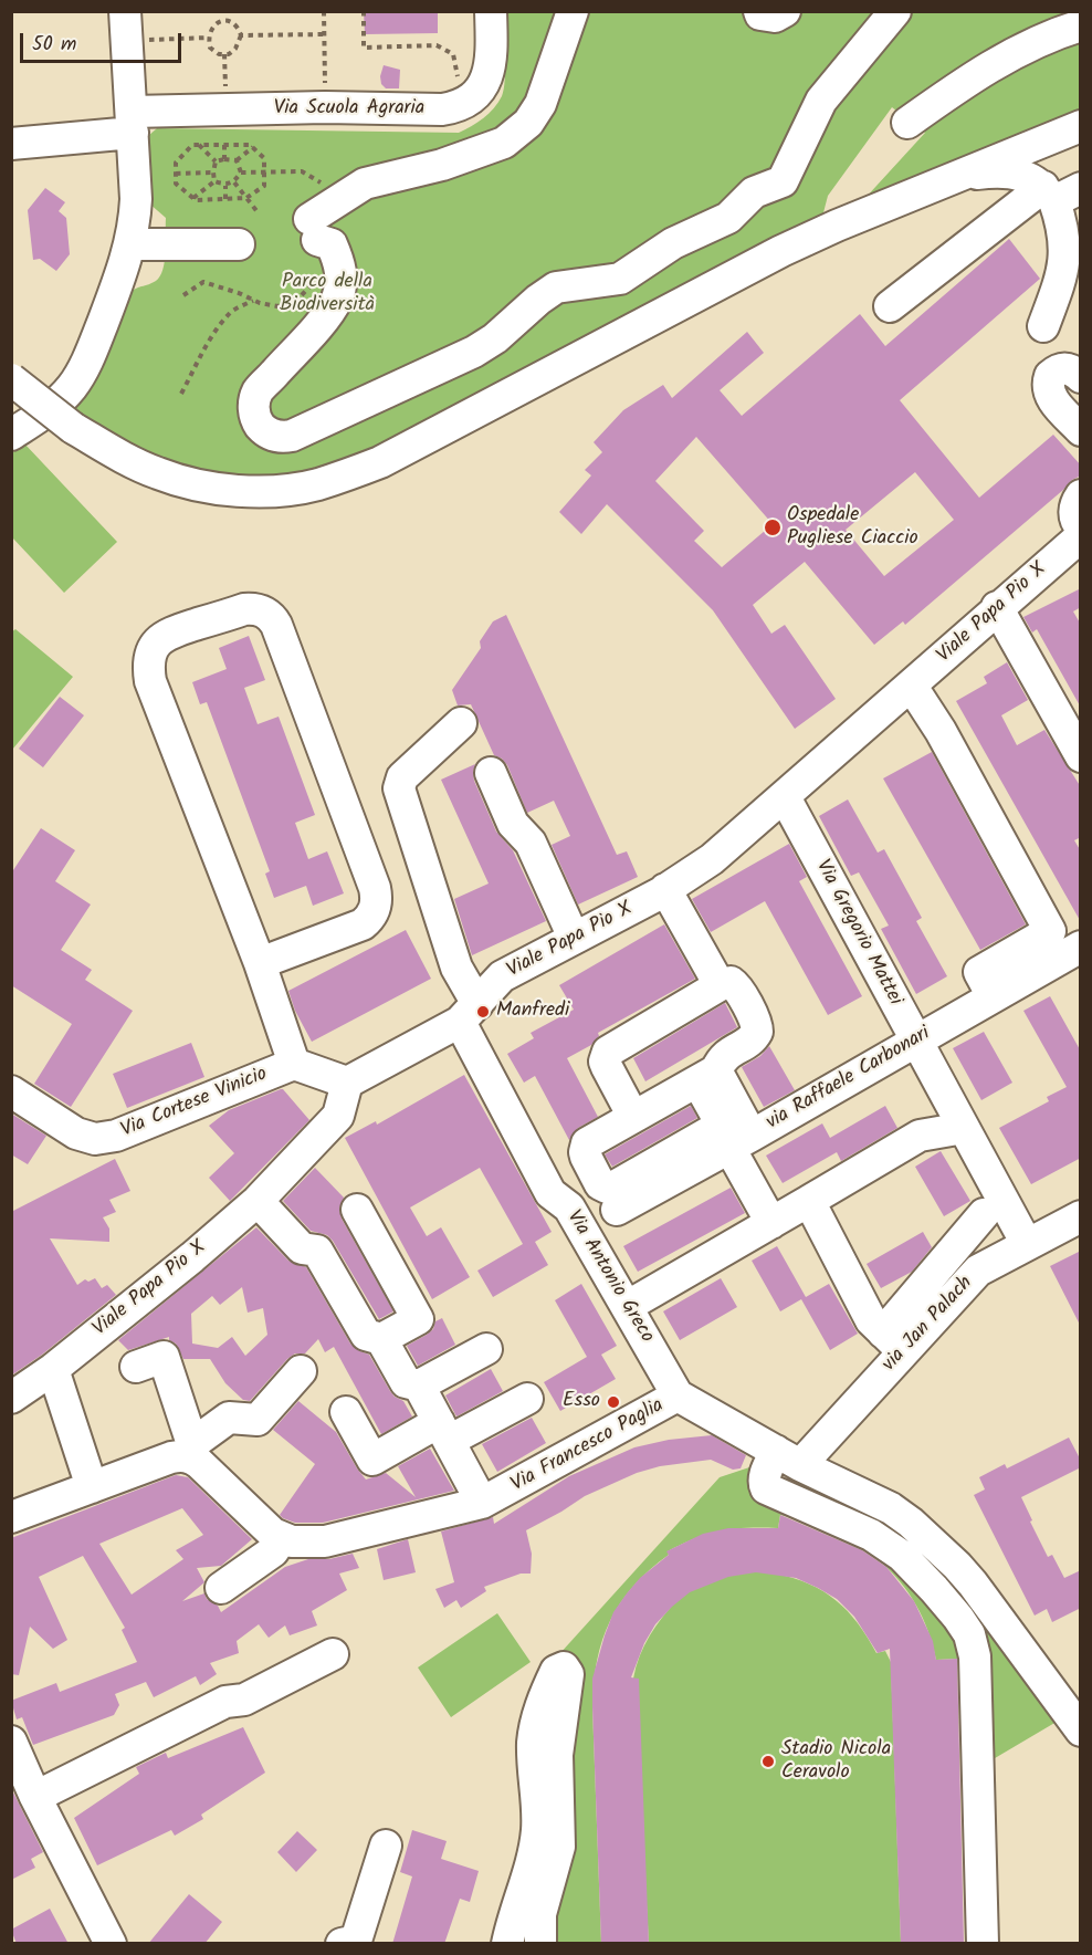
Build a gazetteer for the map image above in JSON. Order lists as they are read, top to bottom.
{
  "streets": {
    "street": [
      "Via Scuola Agraria",
      "Viale Papa Pio X",
      "Via Gregorio Mattei",
      "via Raffaele Carbonari",
      "Via Cortese Vinicio",
      "Via Antonio Greco",
      "via Jan Palach",
      "Via Francesco Paglia"
    ]
  },
  "crossings": [
    ["Viale Papa Pio X", "Via Gregorio Mattei"],
    ["Viale Papa Pio X", "Via Cortese Vinicio"],
    ["Viale Papa Pio X", "Via Antonio Greco"],
    ["Via Gregorio Mattei", "via Raffaele Carbonari"],
    ["Via Gregorio Mattei", "via Jan Palach"],
    ["Via Antonio Greco", "Via Francesco Paglia"],
    ["via Jan Palach", "Via Francesco Paglia"]
  ],
  "parks": ["Parco della Biodiversità"],
  "places": [
    "Ospedale Pugliese Ciaccio",
    "Manfredi",
    "Esso",
    "Stadio Nicola Ceravolo"
  ],
  "scale_bar": "50 m"
}
